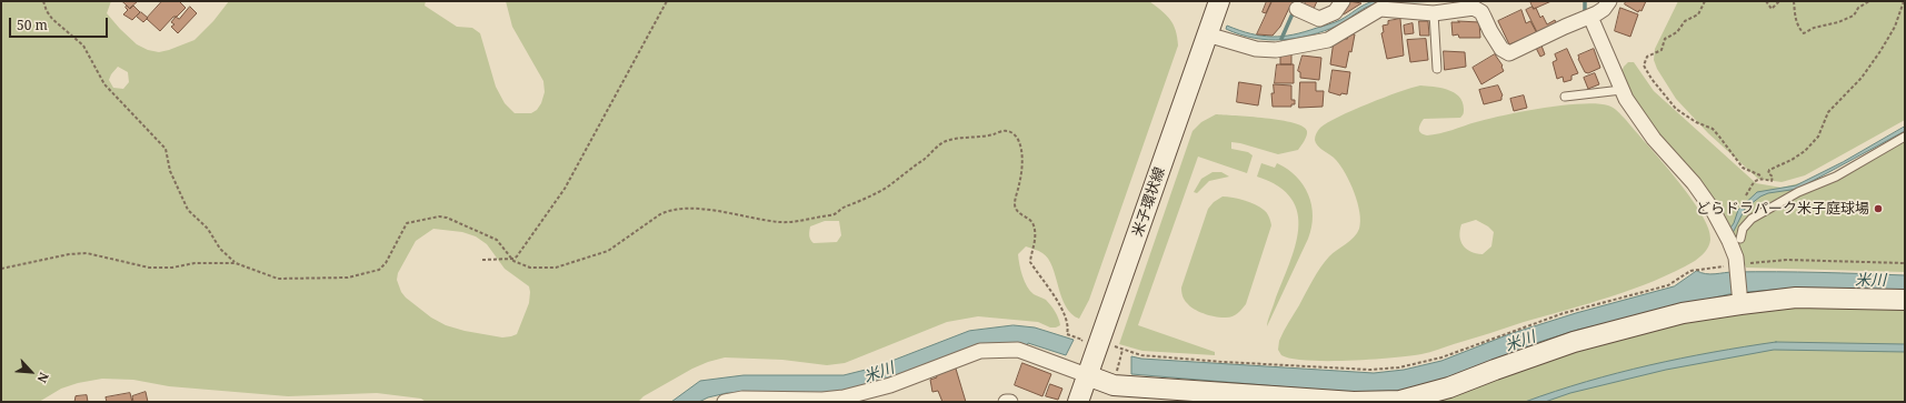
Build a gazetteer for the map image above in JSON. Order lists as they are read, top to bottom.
{
  "streets": {
    "street": ["米子環状線"]
  },
  "water": ["米川"],
  "places": ["どらドラパーク米子庭球場"],
  "scale_bar": "50 m",
  "north": "bottom right"
}
